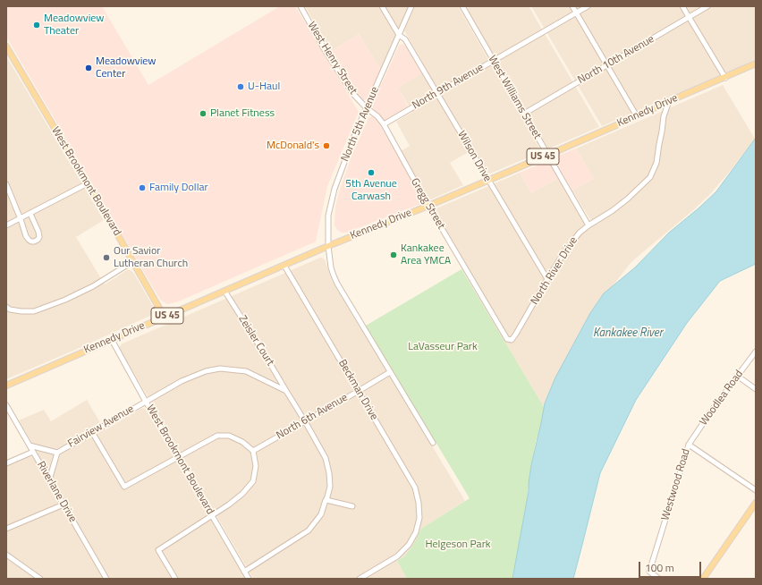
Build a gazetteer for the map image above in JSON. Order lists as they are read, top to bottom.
{
  "streets": {
    "main road": ["Kennedy Drive", "US 45", "West Brookmont Boulevard"],
    "street": [
      "West Henry Street",
      "North 10th Avenue",
      "North 9th Avenue",
      "West Williams Street",
      "North 5th Avenue",
      "Wilson Drive",
      "Gregg Street",
      "North River Drive",
      "Zeisler Court",
      "Beckman Drive",
      "Woodlea Road",
      "North 6th Avenue",
      "Fairview Avenue",
      "Westwood Road",
      "Riverlane Drive"
    ]
  },
  "crossings": [
    ["West Henry Street", "North 5th Avenue"],
    ["West Henry Street", "Gregg Street"],
    ["North 10th Avenue", "West Williams Street"],
    ["North 9th Avenue", "West Williams Street"],
    ["North 9th Avenue", "Wilson Drive"],
    ["North 9th Avenue", "Gregg Street"],
    ["West Williams Street", "Kennedy Drive"],
    ["West Williams Street", "North River Drive"],
    ["Kennedy Drive", "North 5th Avenue"],
    ["Kennedy Drive", "Wilson Drive"],
    ["Kennedy Drive", "West Brookmont Boulevard"],
    ["Kennedy Drive", "Gregg Street"],
    ["Kennedy Drive", "North River Drive"],
    ["Kennedy Drive", "Zeisler Court"],
    ["Kennedy Drive", "Beckman Drive"],
    ["North 5th Avenue", "Wilson Drive"],
    ["North 5th Avenue", "Gregg Street"],
    ["North 5th Avenue", "North 6th Avenue"],
    ["Wilson Drive", "North River Drive"],
    ["West Brookmont Boulevard", "Zeisler Court"],
    ["West Brookmont Boulevard", "North 6th Avenue"],
    ["West Brookmont Boulevard", "Fairview Avenue"],
    ["Gregg Street", "North River Drive"],
    ["Zeisler Court", "North 6th Avenue"],
    ["Zeisler Court", "Fairview Avenue"],
    ["Beckman Drive", "North 6th Avenue"],
    ["Woodlea Road", "Westwood Road"],
    ["Fairview Avenue", "Riverlane Drive"]
  ],
  "water": ["Kankakee River"],
  "parks": ["LaVasseur Park", "Helgeson Park"],
  "places": [
    "Meadowview Theater",
    "Meadowview Center",
    "U-Haul",
    "Planet Fitness",
    "McDonald's",
    "5th Avenue Carwash",
    "Family Dollar",
    "Kankakee Area YMCA",
    "Our Savior Lutheran Church"
  ],
  "scale_bar": "100 m"
}
